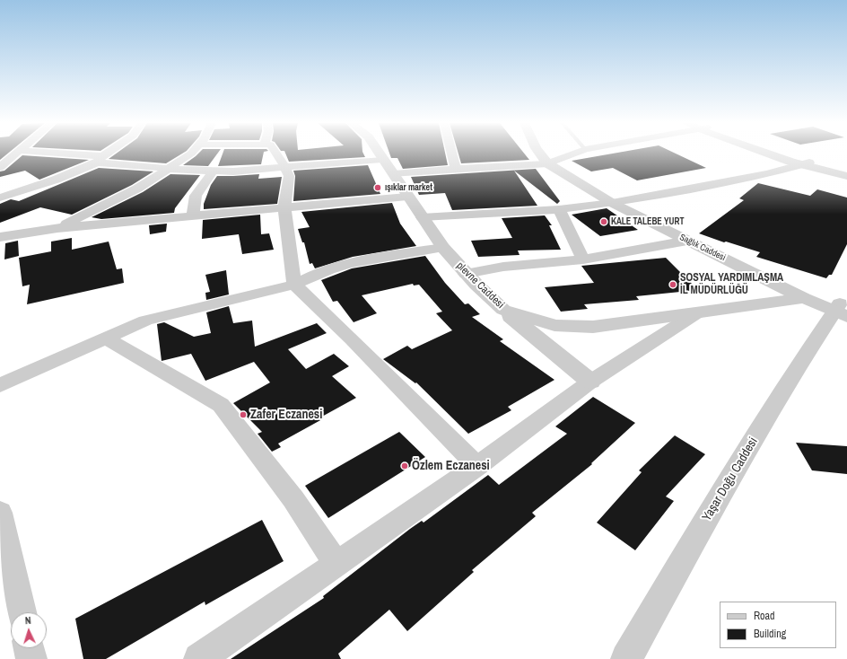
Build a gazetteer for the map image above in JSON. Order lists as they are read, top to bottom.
{
  "streets": {
    "street": ["Sağlık Caddesi", "plevne Caddesi", "Yaşar Doğu Caddesi"]
  },
  "crossings": [
    ["Sağlık Caddesi", "plevne Caddesi"],
    ["Sağlık Caddesi", "Yaşar Doğu Caddesi"]
  ],
  "places": [
    "ışıklar market",
    "KALE TALEBE YURT",
    "SOSYAL YARDIMLAŞMA İL MÜDÜRLÜĞÜ",
    "Zafer Eczanesi",
    "Özlem Eczanesi"
  ],
  "legend": ["Road", "Building"],
  "north": "top"
}
